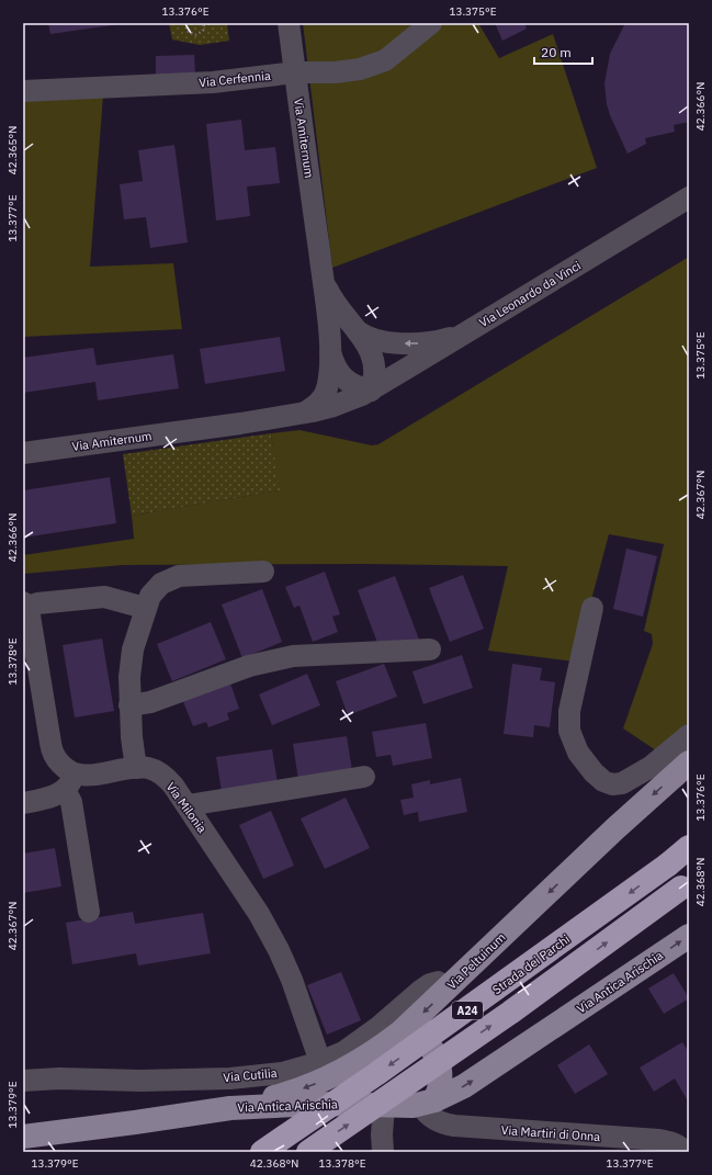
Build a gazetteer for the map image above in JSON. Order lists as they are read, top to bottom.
{
  "streets": {
    "highway": ["Strada dei Parchi", "A24"],
    "main road": ["Via Peltuinum", "Via Antica Arischia"],
    "street": [
      "Via Cerfennia",
      "Via Amiternum",
      "Via Leonardo da Vinci",
      "Via Milonia",
      "Via Cutilia",
      "Via Martiri di Onna"
    ]
  },
  "crossings": [
    ["Via Cerfennia", "Via Amiternum"],
    ["Via Amiternum", "Via Leonardo da Vinci"],
    ["Via Milonia", "Via Cutilia"],
    ["Via Peltuinum", "Via Antica Arischia"],
    ["Via Peltuinum", "Via Cutilia"],
    ["Via Peltuinum", "Via Martiri di Onna"],
    ["Via Antica Arischia", "Via Martiri di Onna"]
  ],
  "one_way": ["Via Peltuinum", "Via Antica Arischia"],
  "scale_bar": "20 m",
  "coordinates": [
    "13.376°E",
    "13.375°E",
    "42.366°N",
    "42.365°N",
    "13.377°E",
    "42.367°N",
    "13.378°E",
    "42.368°N",
    "13.379°E"
  ]
}
